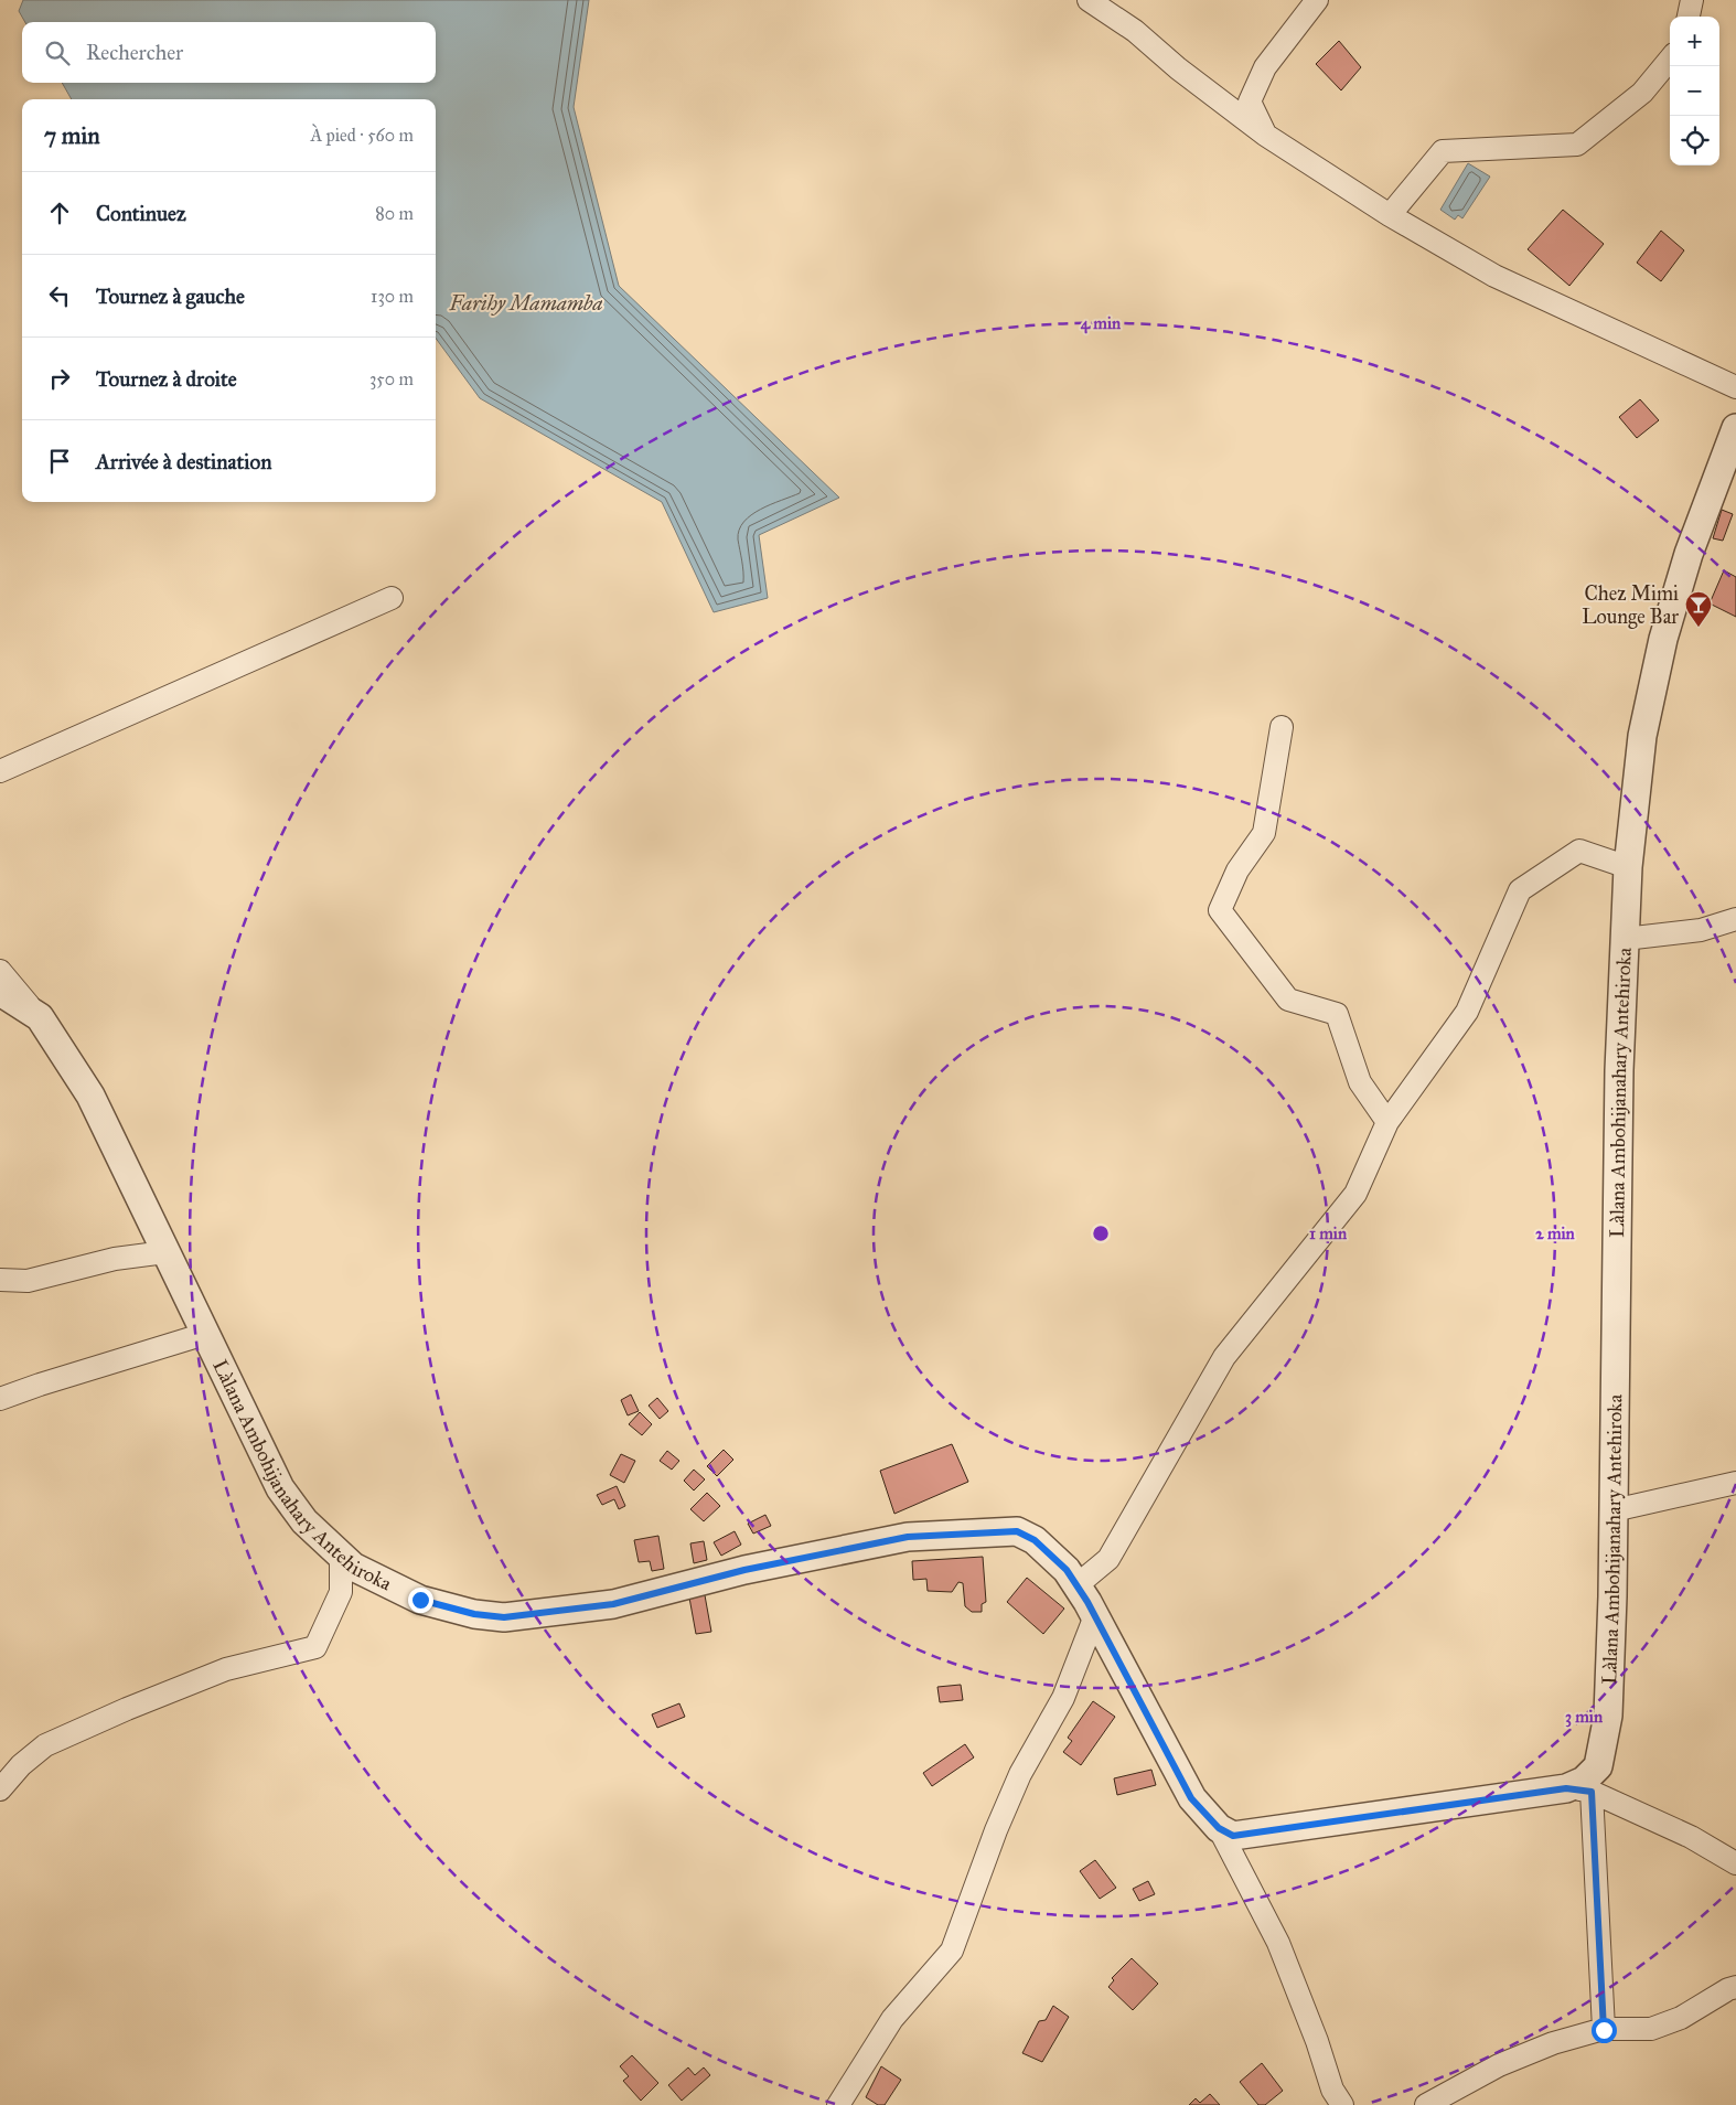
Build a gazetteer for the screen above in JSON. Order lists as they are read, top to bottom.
{
  "streets": {
    "street": ["Làlana Ambohijanahary Antehiroka"]
  },
  "water": ["Farihy Mamamba"],
  "places": {
    "bar": ["Chez Mimi Lounge Bar"]
  },
  "page": {
    "map_buttons": ["+", "−"],
    "search": "Rechercher",
    "heading": ["7 min", "À pied · 560 m"],
    "list": [
      ["Continuez", "80 m"],
      ["Tournez à gauche", "130 m"],
      ["Tournez à droite", "350 m"],
      "Arrivée à destination"
    ]
  },
  "rings": [
    "4 min",
    "1 min",
    "2 min",
    "3 min"
  ]
}
